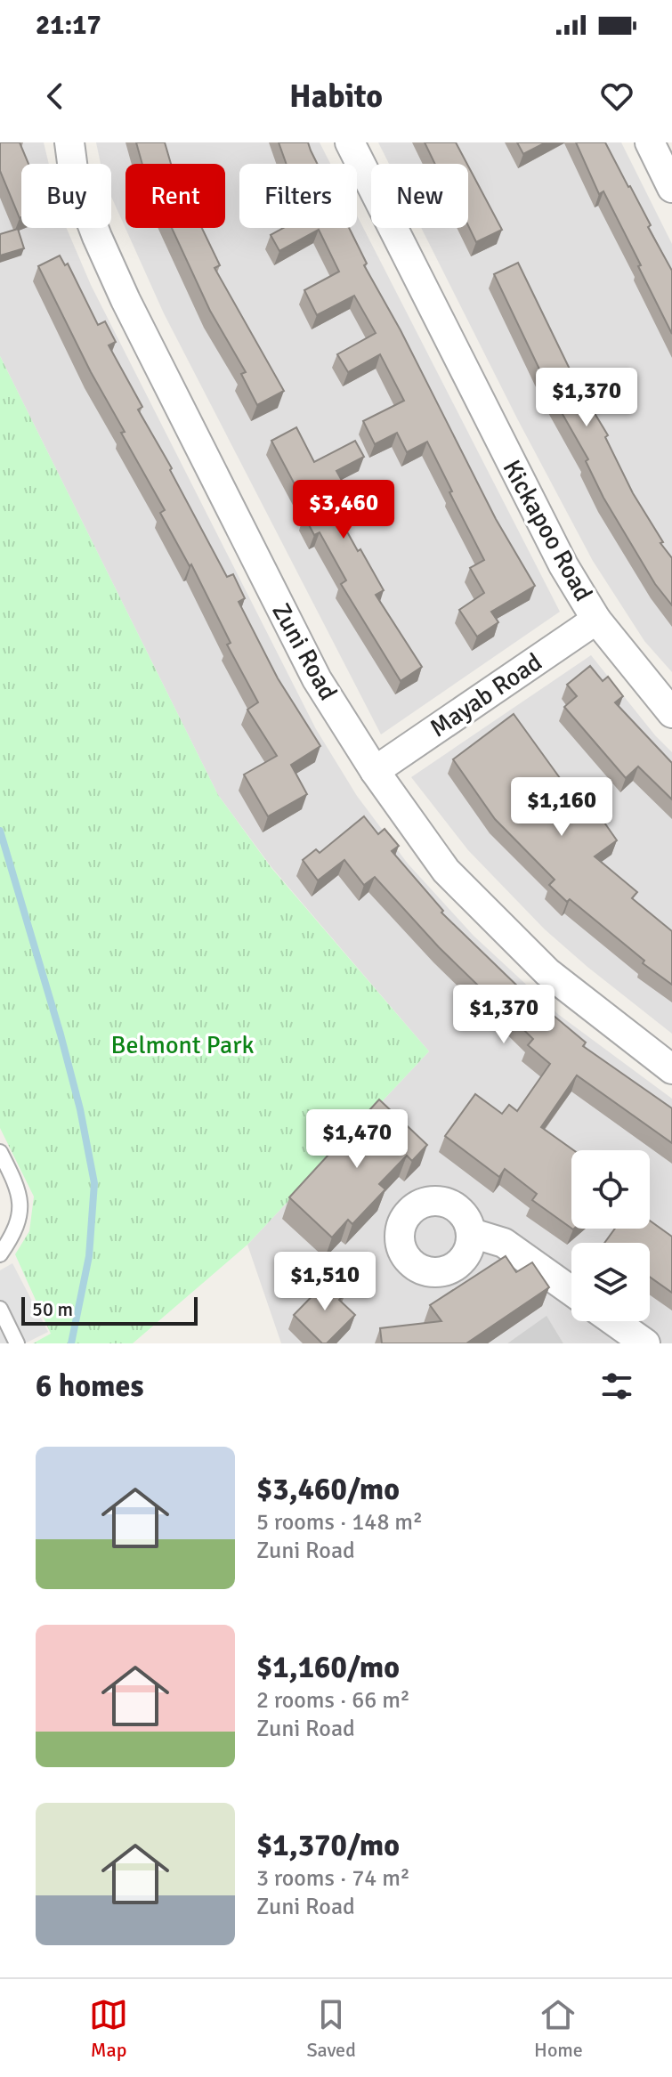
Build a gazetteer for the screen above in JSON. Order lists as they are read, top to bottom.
{
  "streets": {
    "street": ["Kickapoo Road", "Zuni Road", "Mayab Road"]
  },
  "crossings": [
    ["Kickapoo Road", "Mayab Road"],
    ["Zuni Road", "Mayab Road"]
  ],
  "parks": ["Belmont Park"],
  "scale_bar": "50 m",
  "page": {
    "status": "21:17",
    "header": "Habito",
    "chip": [
      "Buy",
      "Rent",
      "Filters",
      "New"
    ],
    "price": [
      "$1,370",
      "$3,460",
      "$1,160",
      "$1,370",
      "$1,470",
      "$1,510"
    ],
    "scale": "50 m",
    "heading": "6 homes",
    "list": [
      {
        "name": "$3,460/mo",
        "note": "5 rooms · 148 m² · Zuni Road"
      },
      {
        "name": "$1,160/mo",
        "note": "2 rooms · 66 m² · Zuni Road"
      },
      {
        "name": "$1,370/mo",
        "note": "3 rooms · 74 m² · Zuni Road"
      }
    ],
    "tabs": ["Map", "Saved", "Home"]
  }
}
